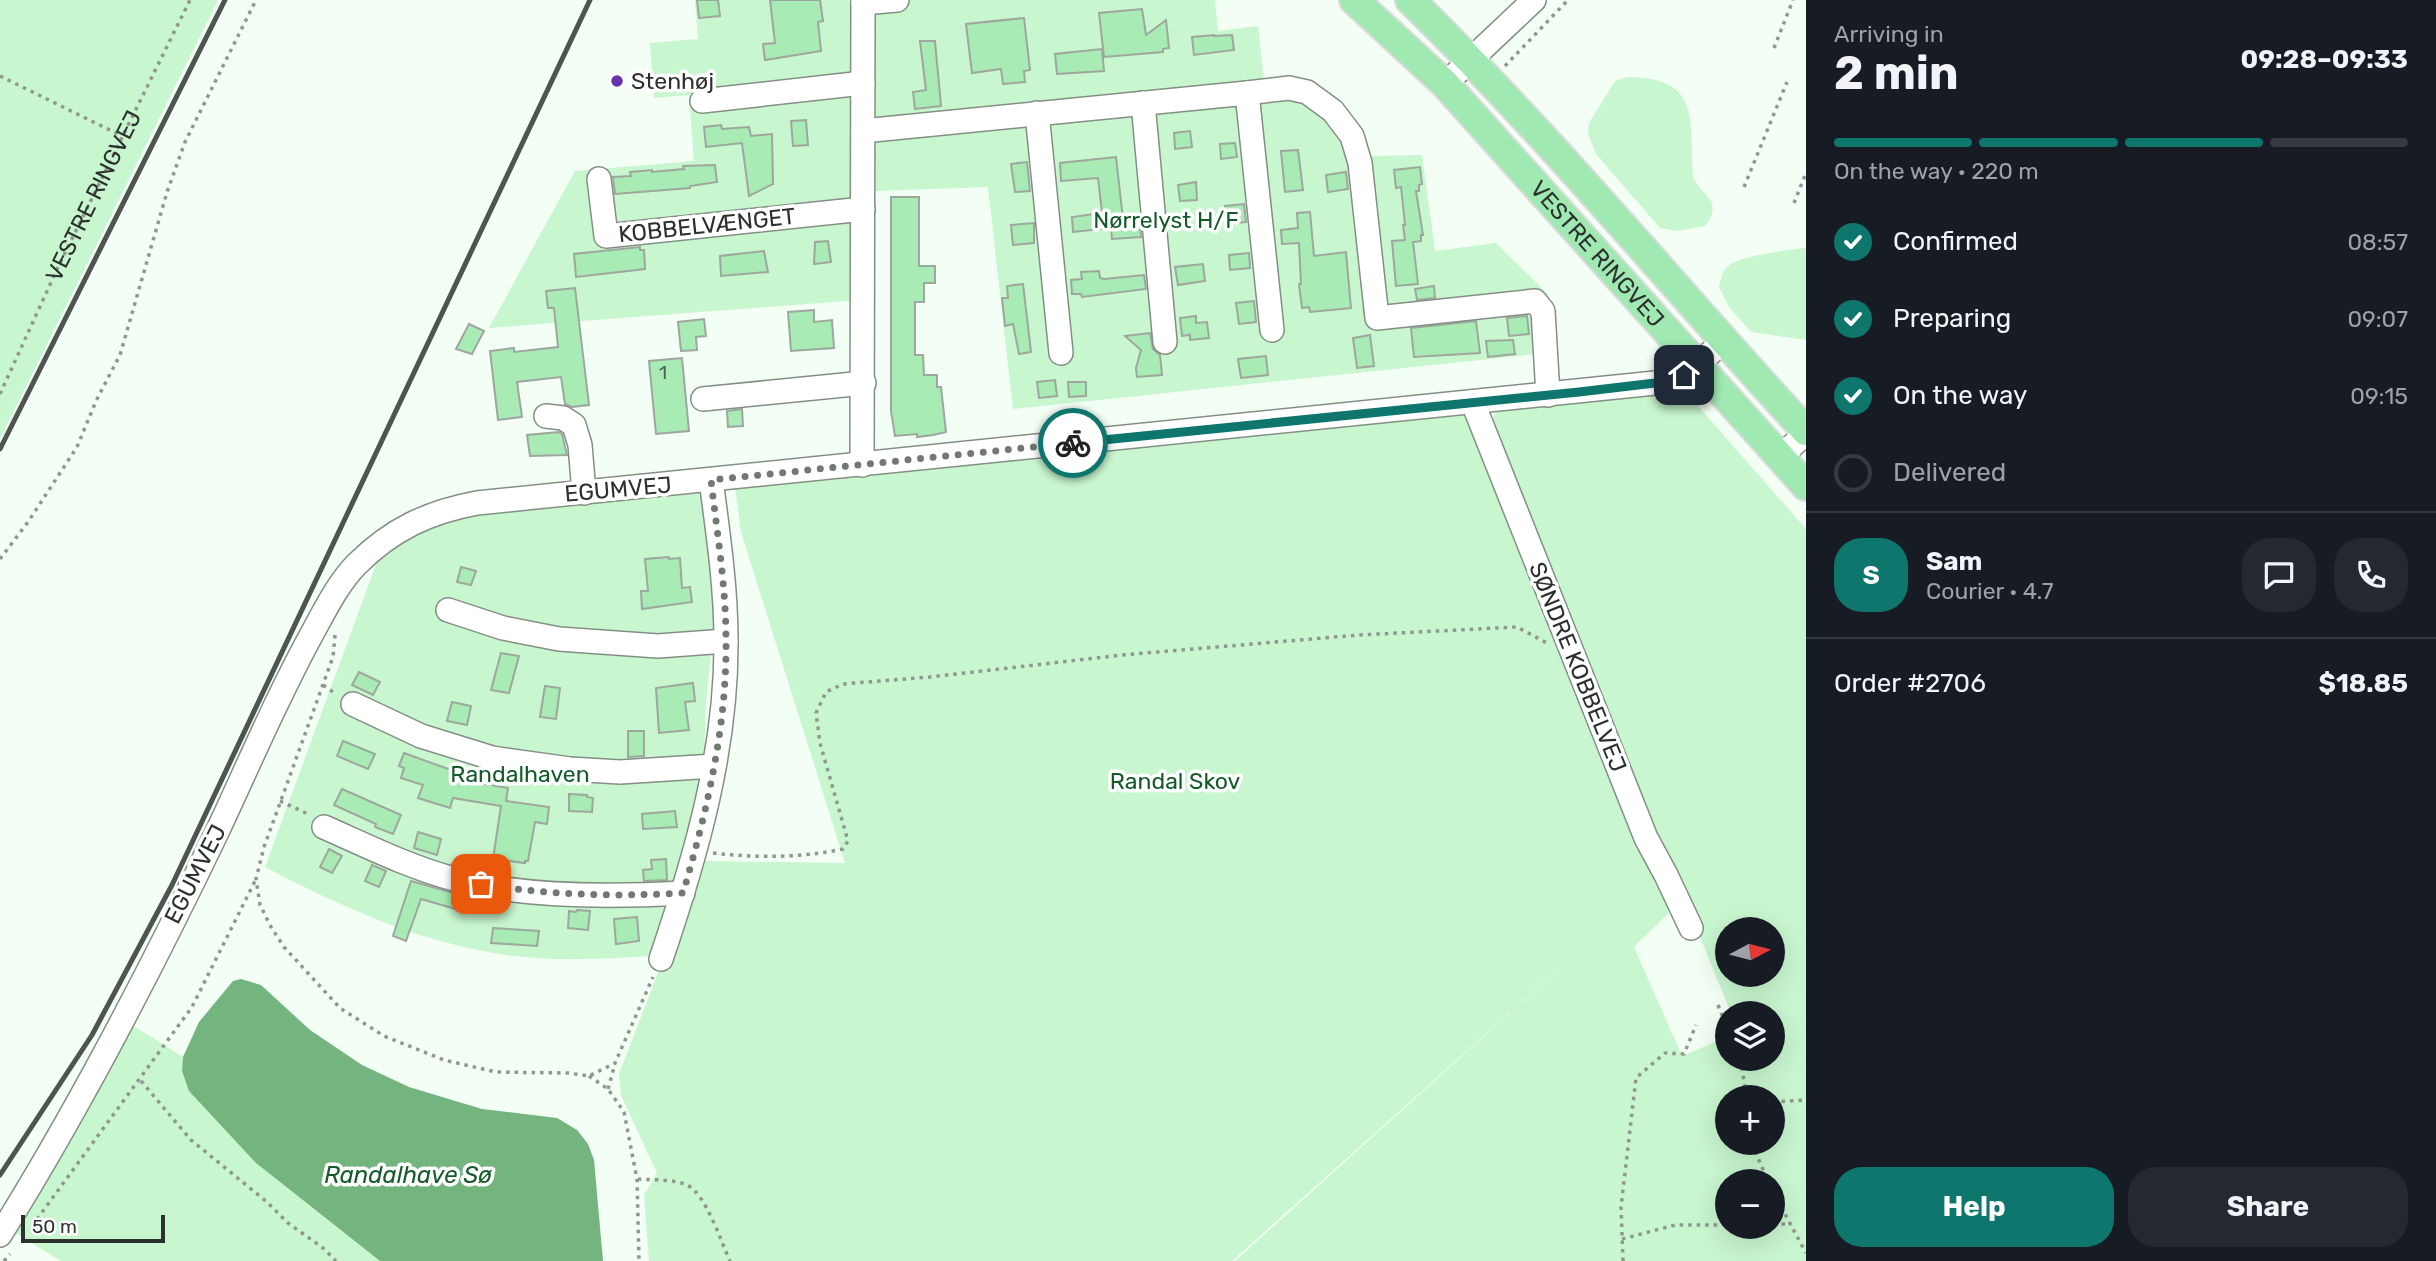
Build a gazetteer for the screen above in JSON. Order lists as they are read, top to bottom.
{
  "streets": {
    "main road": ["VESTRE RINGVEJ"],
    "street": ["KOBBELVÆNGET", "EGUMVEJ", "SØNDRE KOBBELVEJ"]
  },
  "crossings": [
    ["VESTRE RINGVEJ", "EGUMVEJ"],
    ["EGUMVEJ", "SØNDRE KOBBELVEJ"]
  ],
  "water": ["Randalhave Sø"],
  "parks": ["Nørrelyst H/F", "Randalhaven", "Randal Skov"],
  "places": ["Stenhøj"],
  "house_numbers": ["1"],
  "scale_bar": "50 m",
  "north": "right",
  "page": {
    "heading": ["2 min", "Arriving in", "09:28–09:33"],
    "panel": [
      "Sam",
      "Courier · 4.7",
      "Order #2706",
      "$18.85"
    ],
    "bar": "On the way · 220 m",
    "list": [
      ["Confirmed", "08:57"],
      ["Preparing", "09:07"],
      ["On the way", "09:15"],
      "Delivered"
    ],
    "round": "S",
    "map_buttons": ["+", "−"],
    "buttons": ["Help", "Share"],
    "scale": "50 m"
  }
}
